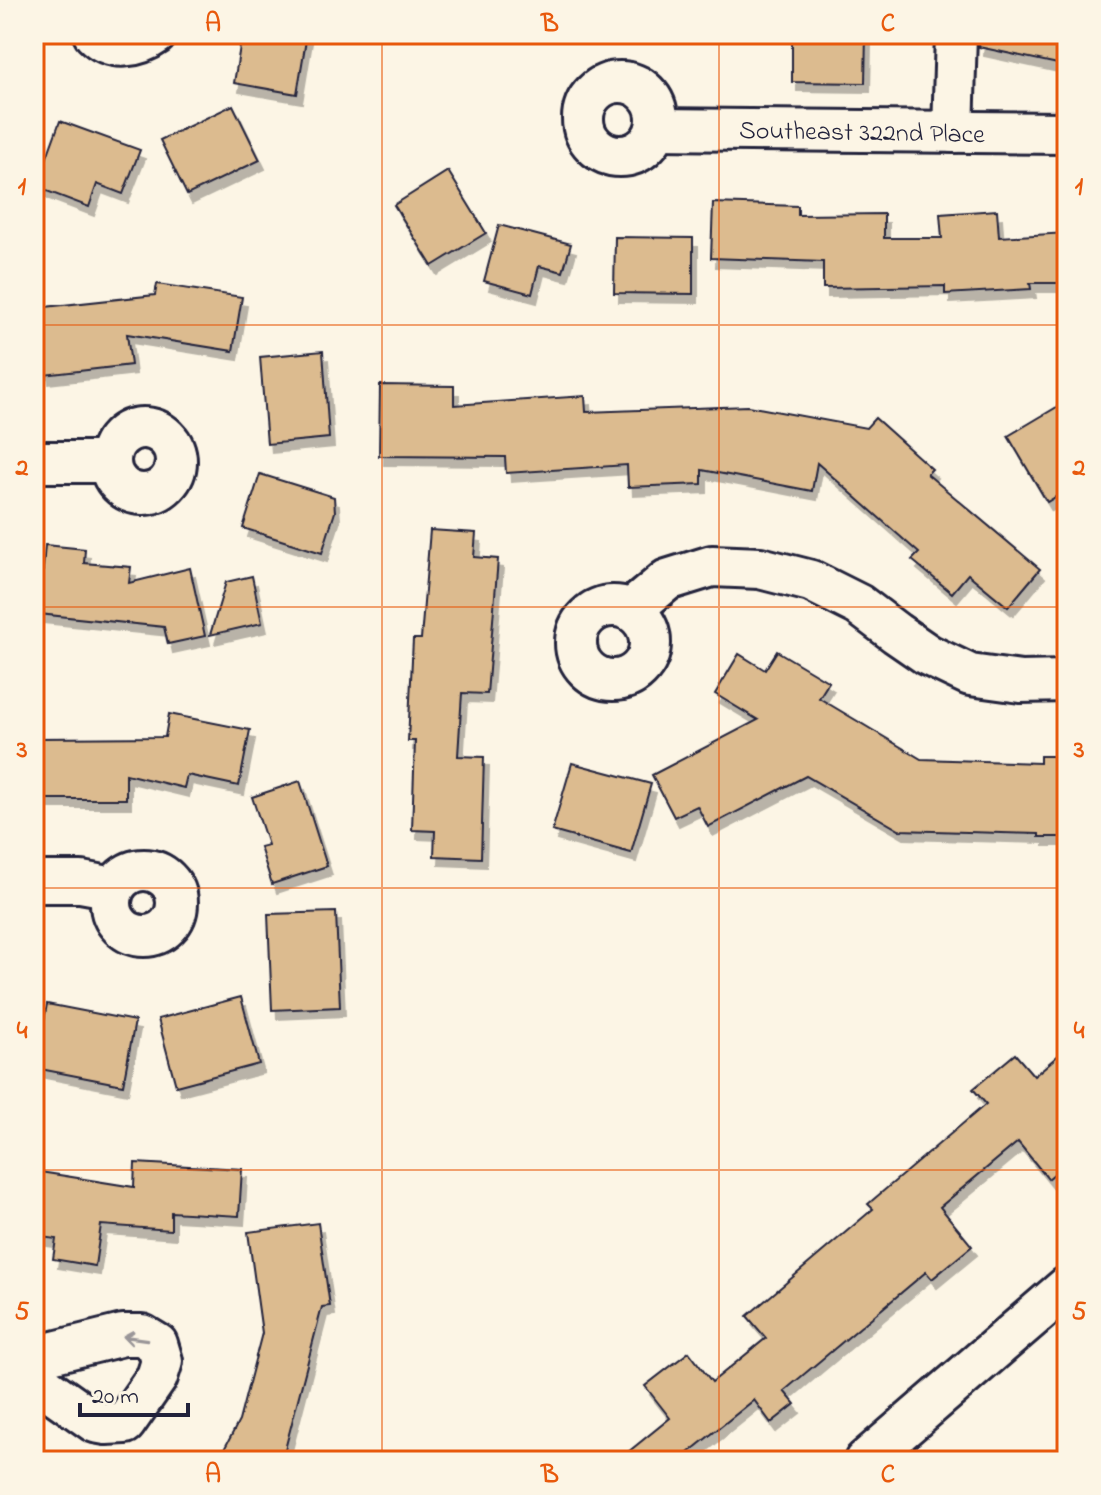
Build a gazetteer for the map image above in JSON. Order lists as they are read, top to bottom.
{
  "streets": {
    "street": ["Southeast 322nd Place"]
  },
  "scale_bar": "20 m",
  "grid": {
    "columns": ["A", "B", "C"],
    "rows": [
      "1",
      "2",
      "3",
      "4",
      "5"
    ]
  }
}
